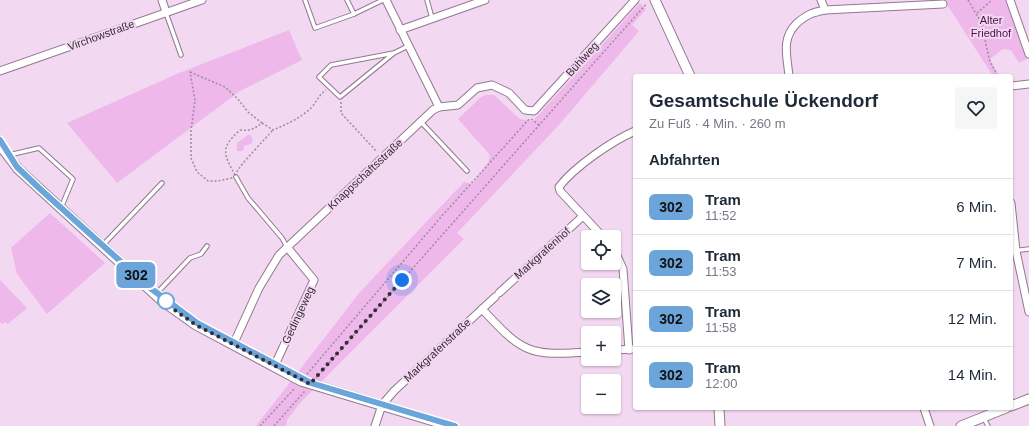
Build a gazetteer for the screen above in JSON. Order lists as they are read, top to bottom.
{
  "streets": {
    "street": [
      "Virchowstraße",
      "Bühlweg",
      "Knappschaftsstraße",
      "Markgrafenhof",
      "Gedingeweg",
      "Markgrafenstraße"
    ]
  },
  "crossings": [
    ["Knappschaftsstraße", "Gedingeweg"],
    ["Markgrafenhof", "Markgrafenstraße"]
  ],
  "parks": ["Alter Friedhof"],
  "lines": ["tram line 302"],
  "page": {
    "on_map": "302",
    "heading": [
      ["Gesamtschule Ückendorf", "Zu Fuß · 4 Min. · 260 m"],
      "Abfahrten"
    ],
    "list": [
      {
        "mark": "302",
        "name": "Tram",
        "note": "11:52",
        "value": "6 Min."
      },
      {
        "mark": "302",
        "name": "Tram",
        "note": "11:53",
        "value": "7 Min."
      },
      {
        "mark": "302",
        "name": "Tram",
        "note": "11:58",
        "value": "12 Min."
      },
      {
        "mark": "302",
        "name": "Tram",
        "note": "12:00",
        "value": "14 Min."
      }
    ],
    "map_buttons": ["+", "−"]
  }
}
